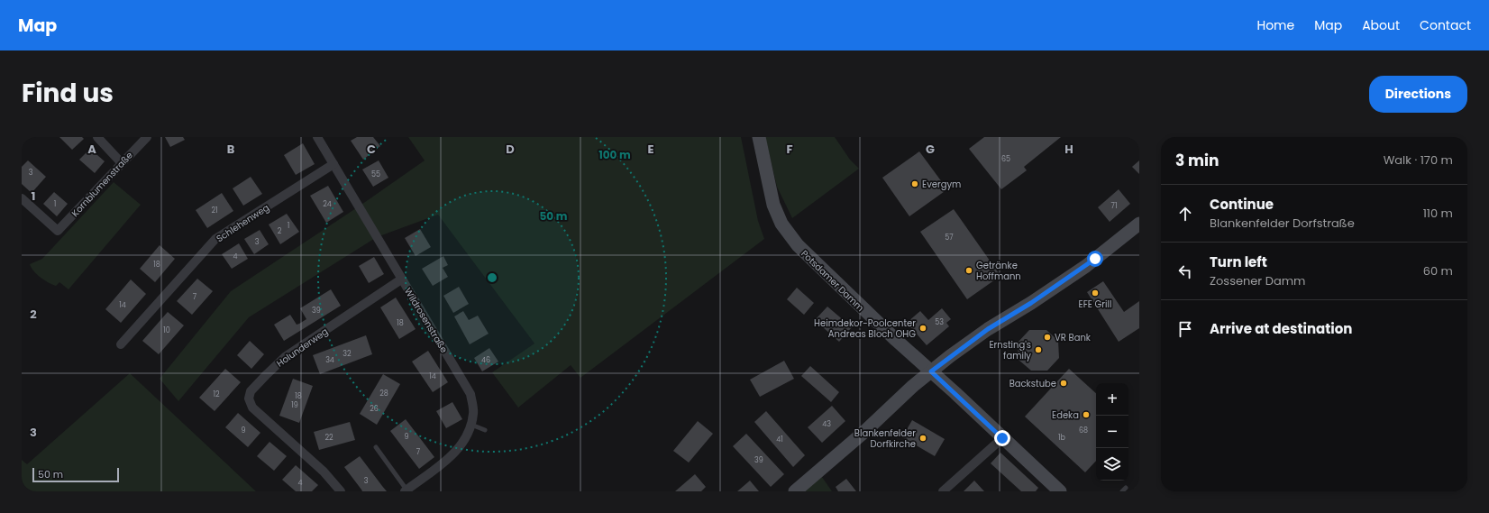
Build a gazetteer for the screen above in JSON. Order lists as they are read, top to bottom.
{
  "streets": {
    "main road": ["Potsdamer Damm"],
    "street": [
      "Kornblumenstraße",
      "Schlehenweg",
      "Wildrosenstraße",
      "Holunderweg"
    ]
  },
  "crossings": [
    ["Schlehenweg", "Wildrosenstraße"],
    ["Wildrosenstraße", "Holunderweg"]
  ],
  "places": [
    "Evergym",
    "Getränke Hoffmann",
    "EFE Grill",
    "Heimdekor-Poolcenter Andreas Bloch OHG",
    "VR Bank",
    "Ernsting's family",
    "Backstube",
    "Edeka",
    "Blankenfelder Dorfkirche"
  ],
  "house_numbers": [
    "65",
    "3",
    "55",
    "1",
    "24",
    "71",
    "21",
    "1",
    "2",
    "57",
    "3",
    "4",
    "18",
    "7",
    "14",
    "39",
    "53",
    "18",
    "10",
    "32",
    "34",
    "46",
    "14",
    "28",
    "12",
    "18",
    "19",
    "26",
    "43",
    "9",
    "68",
    "9",
    "22",
    "1b",
    "41",
    "7",
    "39",
    "3",
    "4"
  ],
  "scale_bar": "50 m",
  "page": {
    "header": "Map",
    "nav": [
      "Home",
      "Map",
      "About",
      "Contact"
    ],
    "title": "Find us",
    "buttons": "Directions",
    "heading": ["3 min", "Walk · 170 m"],
    "list": [
      ["Continue", "Blankenfelder Dorfstraße", "110 m"],
      ["Turn left", "Zossener Damm", "60 m"],
      "Arrive at destination"
    ],
    "map_buttons": ["+", "−"],
    "scale": "50 m"
  },
  "grid": {
    "columns": [
      "A",
      "B",
      "C",
      "D",
      "E",
      "F",
      "G",
      "H"
    ],
    "rows": ["1", "2", "3"]
  },
  "rings": ["100 m", "50 m"]
}
